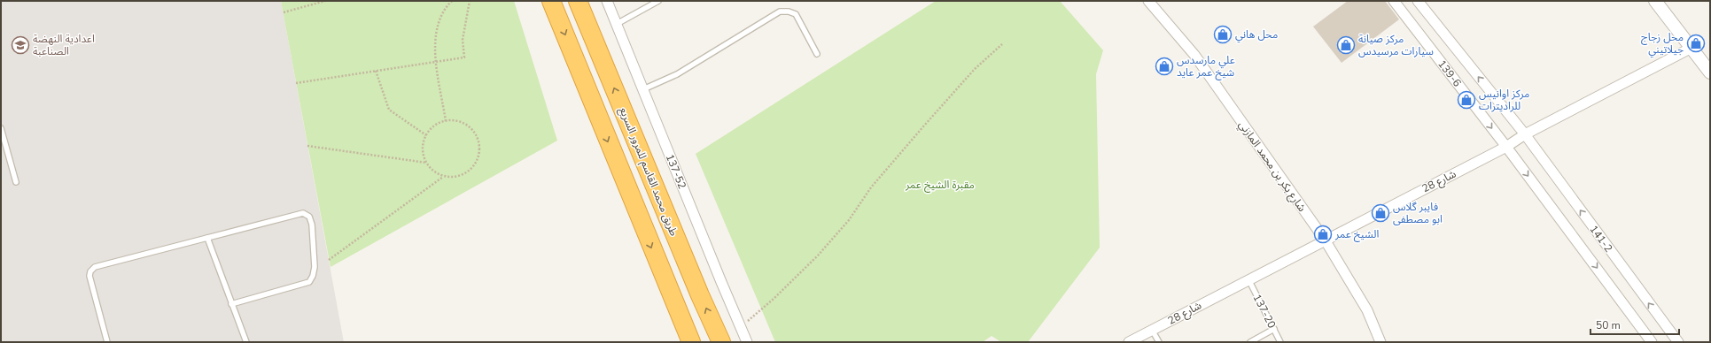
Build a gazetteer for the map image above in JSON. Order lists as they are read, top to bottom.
{
  "streets": {
    "highway": ["طريق محمد القاسم للمرور السريع"],
    "street": [
      "139-6",
      "شارع بكر بن محمد المازني",
      "137-52",
      "شارع 28",
      "141-2"
    ],
    "lane": ["137-20"]
  },
  "crossings": [
    ["139-6", "شارع 28"],
    ["139-6", "141-2"],
    ["شارع بكر بن محمد المازني", "شارع 28"],
    ["شارع 28", "141-2"],
    ["شارع 28", "137-20"]
  ],
  "parks": ["مقبرة الشيخ عمر"],
  "places": {
    "shop": [
      "محل هاني",
      "محل زجاج جيلاتيني",
      "مركز صيانة سيارات مرسيدس",
      "علي مارسدس شيخ عمر عايد",
      "مركز اوانيس للراديترات",
      "فايبر گلاس ابو مصطفى",
      "الشيخ عمر"
    ],
    "school or university": ["اعدادية النهضة الصناعبة"]
  },
  "scale_bar": "50 m"
}
